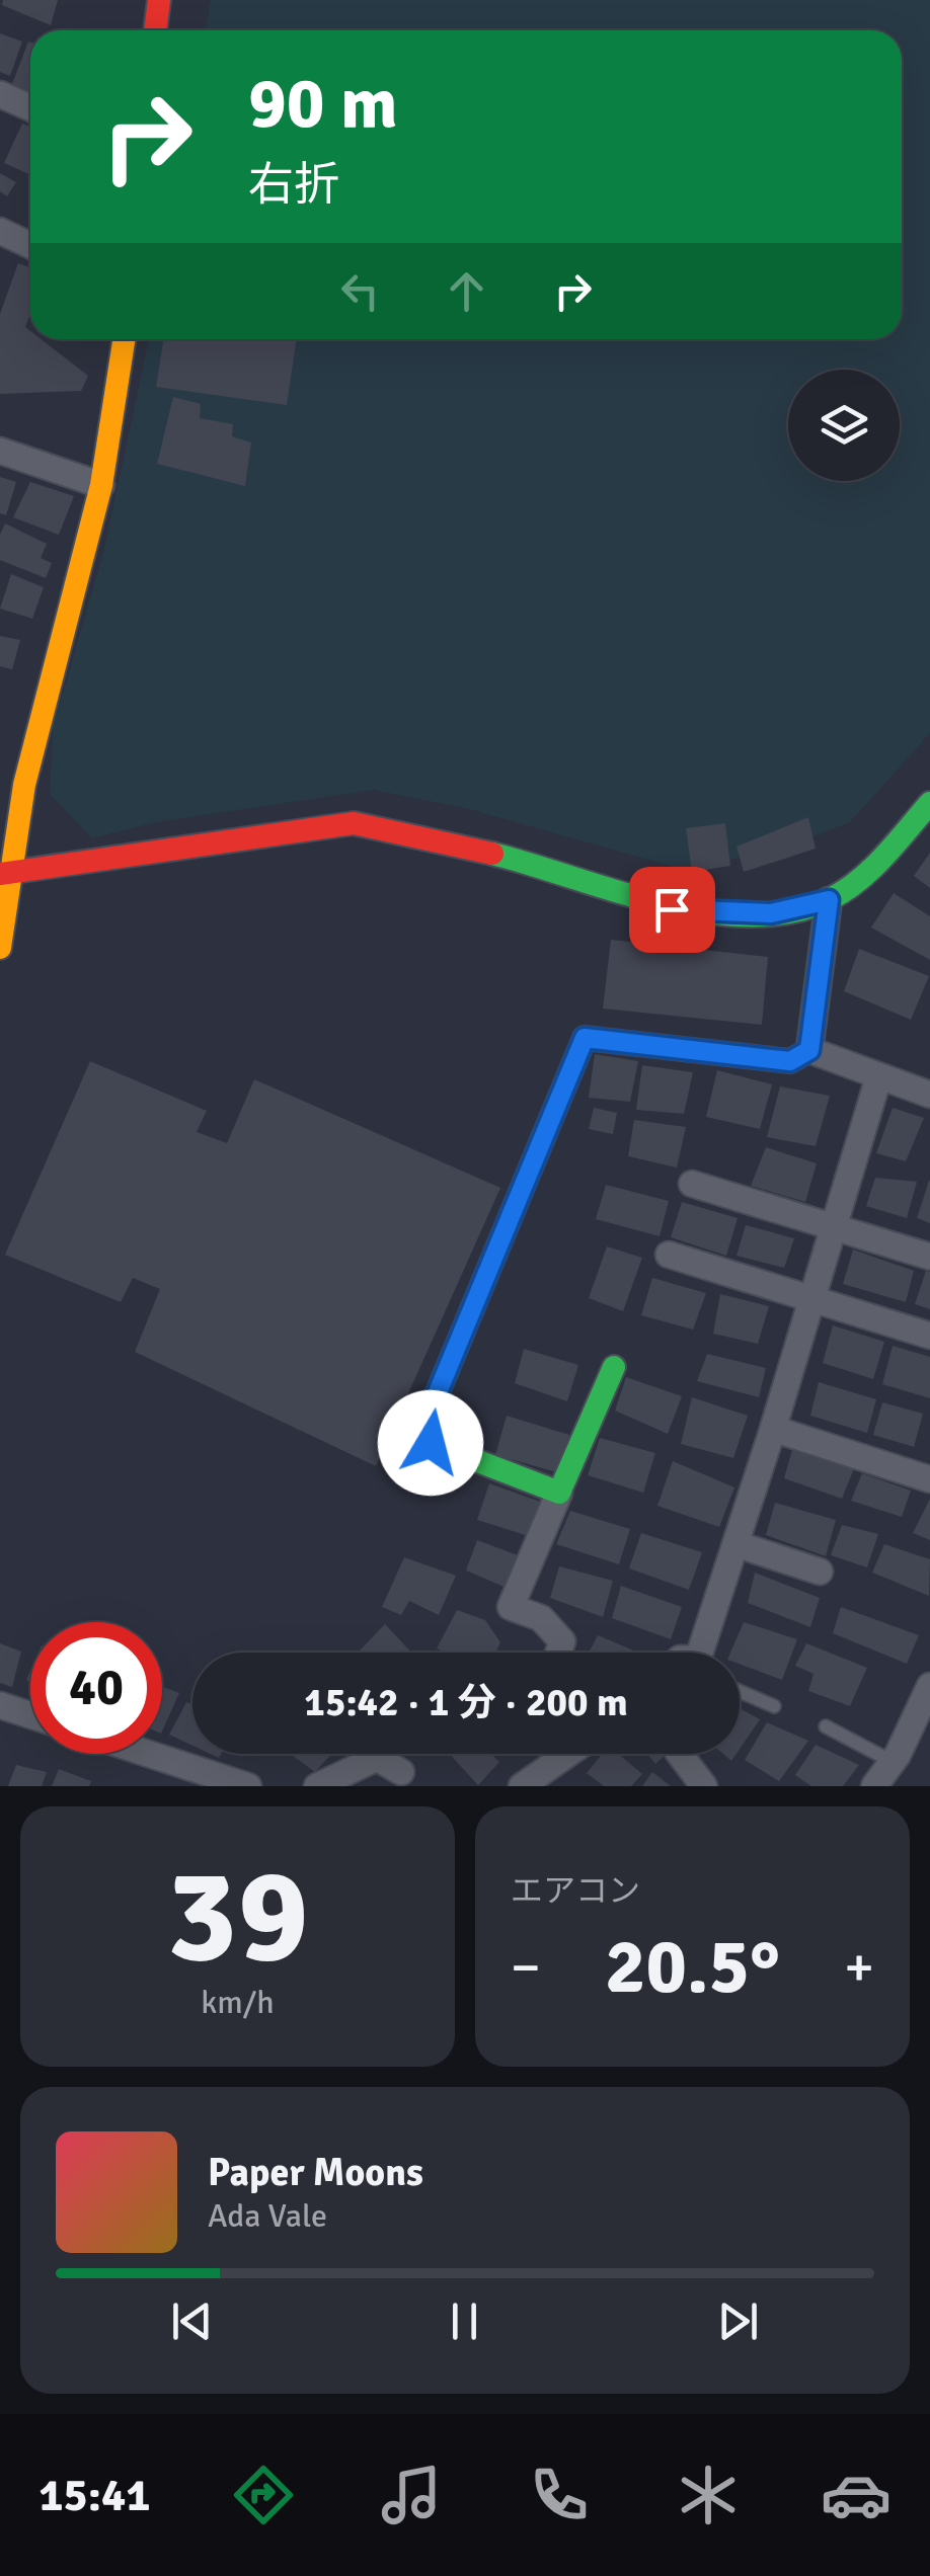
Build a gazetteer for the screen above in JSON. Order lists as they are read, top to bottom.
{
  "page": {
    "turn": ["90 m", "右折"],
    "limit": "40",
    "trip": "15:42 · 1 分 · 200 m",
    "tile": [
      ["39", "km/h"],
      "エアコン"
    ],
    "heat": ["−", "20.5°", "+"],
    "song": ["Paper Moons", "Ada Vale"],
    "tabs": "15:41"
  }
}
